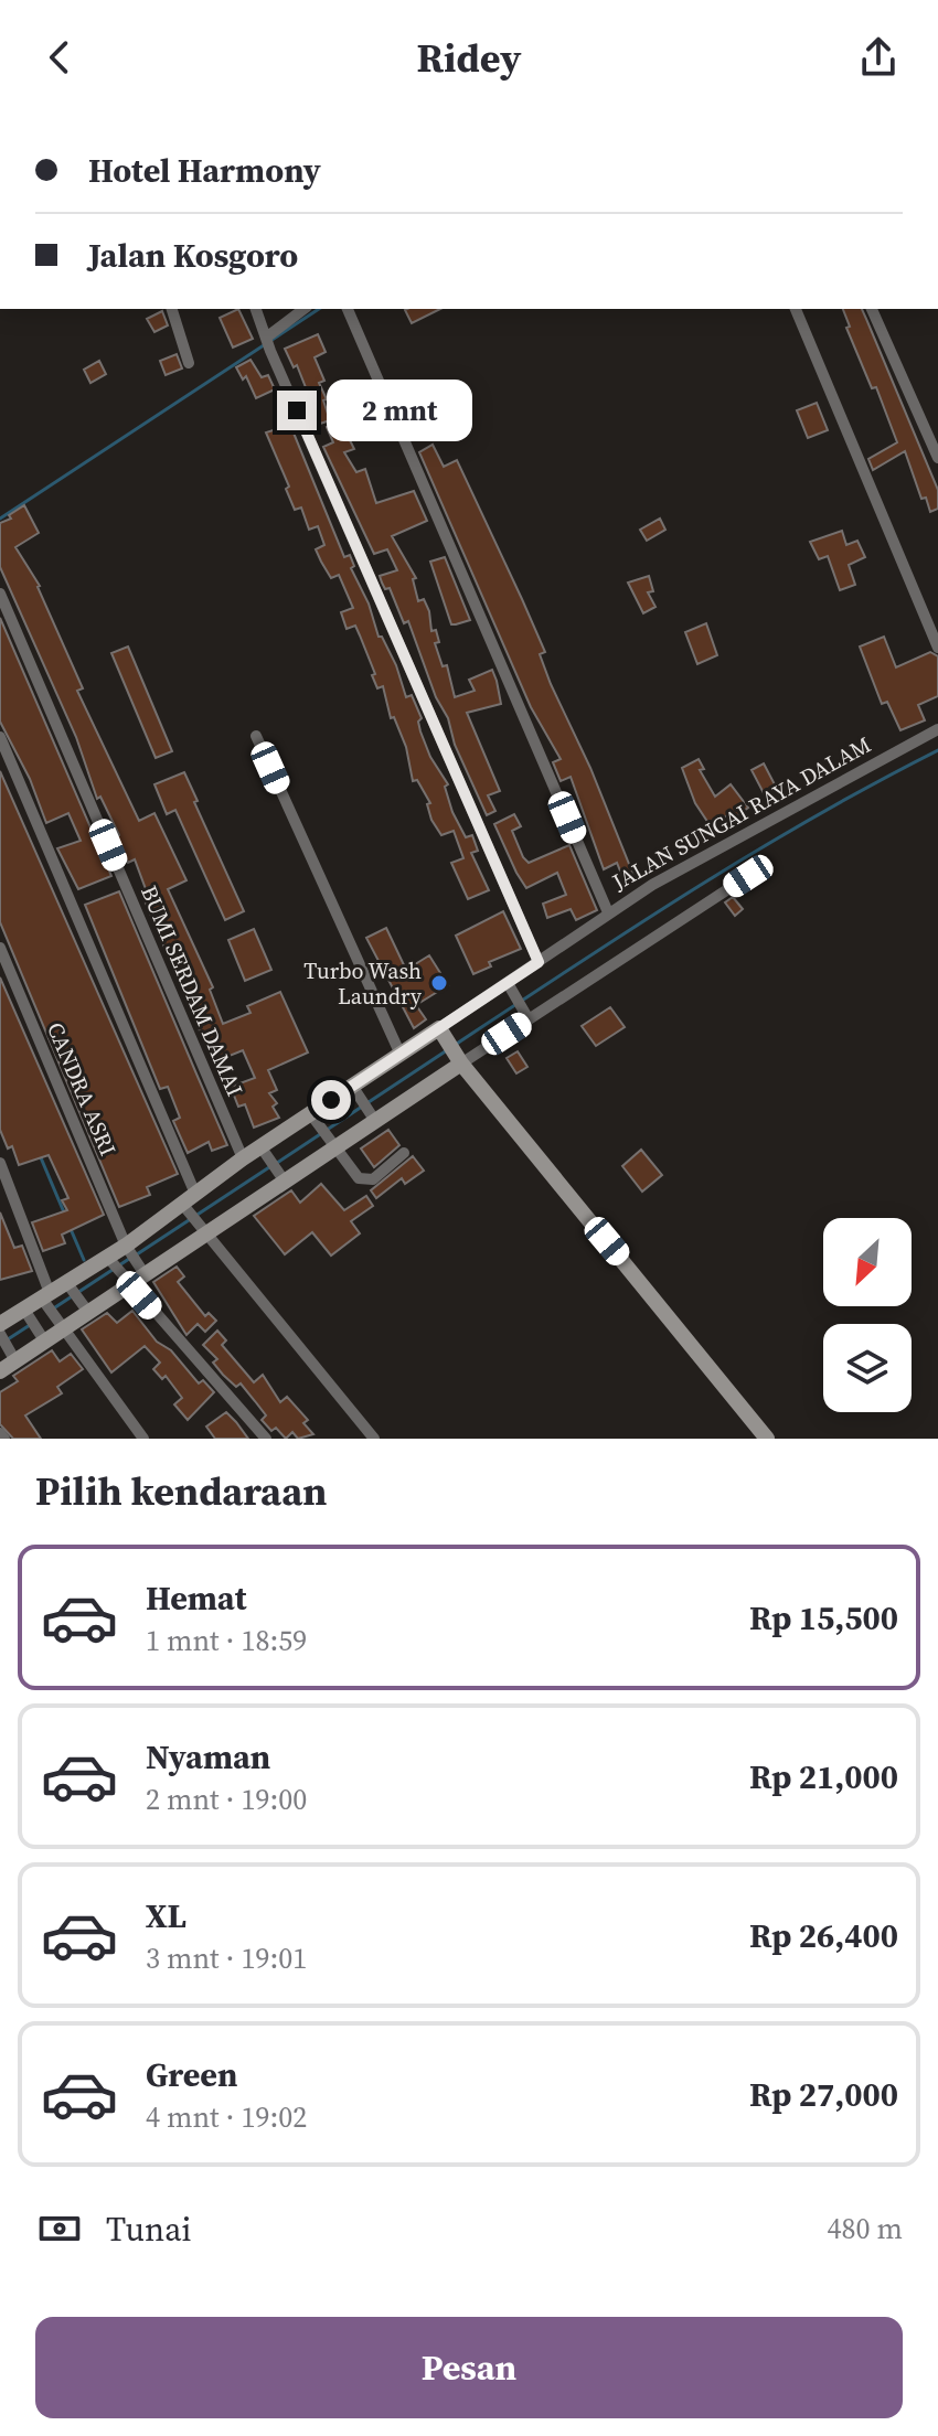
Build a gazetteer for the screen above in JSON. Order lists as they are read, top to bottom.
{
  "streets": {
    "street": ["JALAN SUNGAI RAYA DALAM", "BUMI SERDAM DAMAI", "CANDRA ASRI"]
  },
  "crossings": [
    ["JALAN SUNGAI RAYA DALAM", "BUMI SERDAM DAMAI"],
    ["JALAN SUNGAI RAYA DALAM", "CANDRA ASRI"]
  ],
  "places": ["Turbo Wash Laundry"],
  "north": "bottom left",
  "page": {
    "header": "Ridey",
    "banner": ["Hotel Harmony", "Jalan Kosgoro"],
    "bubble": "2 mnt",
    "heading": "Pilih kendaraan",
    "list": [
      {
        "name": "Hemat",
        "note": "1 mnt · 18:59",
        "value": "Rp 15,500"
      },
      {
        "name": "Nyaman",
        "note": "2 mnt · 19:00",
        "value": "Rp 21,000"
      },
      {
        "name": "XL",
        "note": "3 mnt · 19:01",
        "value": "Rp 26,400"
      },
      {
        "name": "Green",
        "note": "4 mnt · 19:02",
        "value": "Rp 27,000"
      }
    ],
    "pay": ["Tunai", "480 m"],
    "buttons": "Pesan"
  }
}
